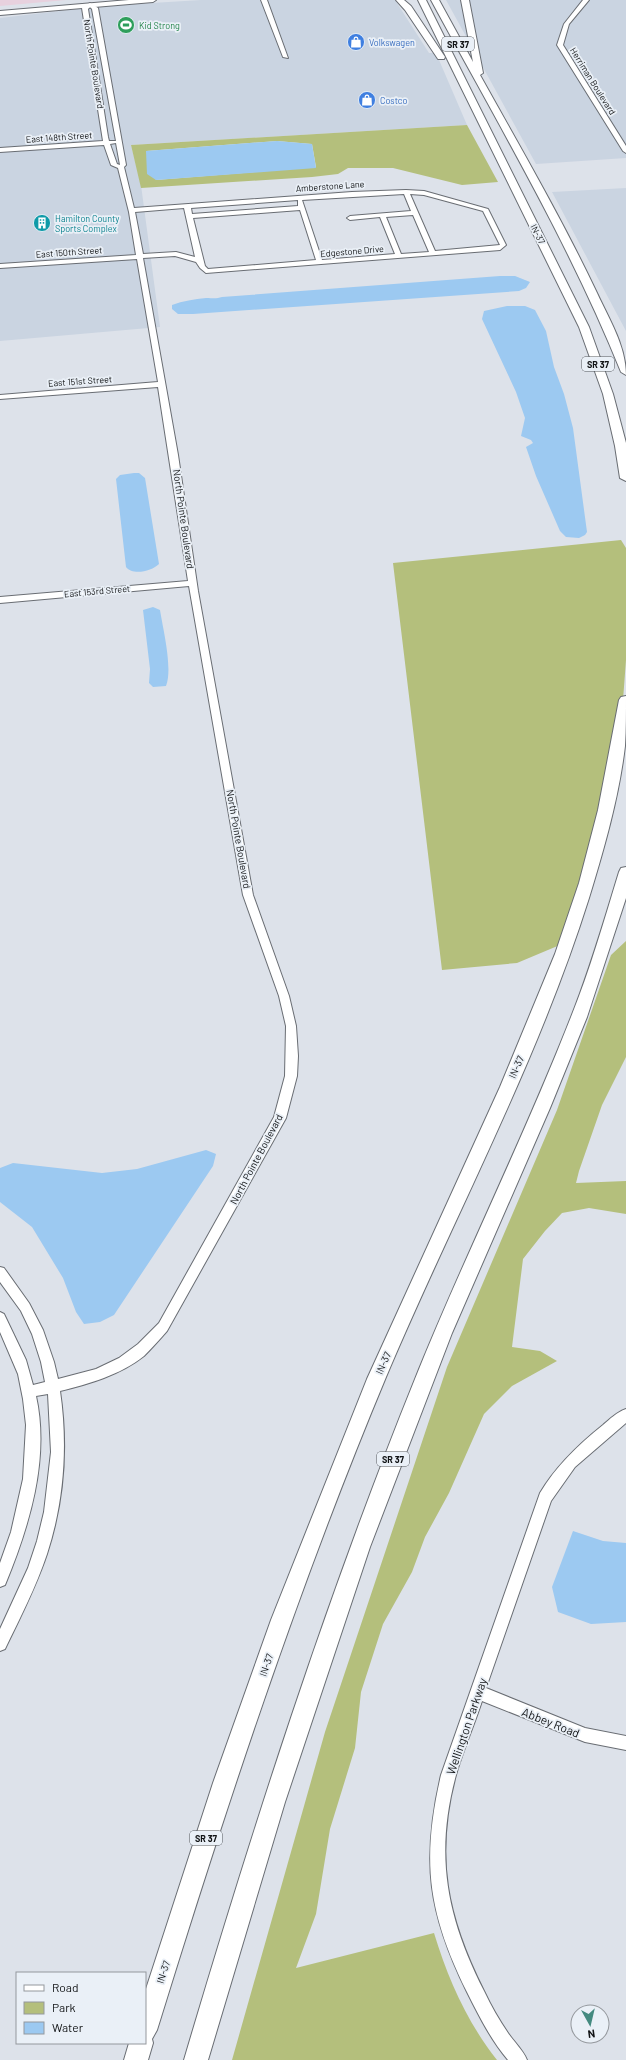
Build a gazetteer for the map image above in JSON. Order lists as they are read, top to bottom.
{
  "streets": {
    "highway": ["SR 37", "IN-37"],
    "street": [
      "North Pointe Boulevard",
      "Herriman Boulevard",
      "East 148th Street",
      "Amberstone Lane",
      "Edgestone Drive",
      "East 150th Street",
      "East 151st Street",
      "East 153rd Street",
      "Abbey Road",
      "Wellington Parkway"
    ]
  },
  "crossings": [
    ["North Pointe Boulevard", "East 148th Street"],
    ["North Pointe Boulevard", "Amberstone Lane"],
    ["North Pointe Boulevard", "East 150th Street"],
    ["North Pointe Boulevard", "East 151st Street"],
    ["North Pointe Boulevard", "East 153rd Street"],
    ["Amberstone Lane", "Edgestone Drive"],
    ["Edgestone Drive", "East 150th Street"],
    ["Abbey Road", "Wellington Parkway"]
  ],
  "places": {
    "sports": ["Kid Strong"],
    "shop": ["Volkswagen", "Costco"],
    "building": ["Hamilton County Sports Complex"]
  },
  "legend": ["Road", "Park", "Water"],
  "north": "bottom"
}
